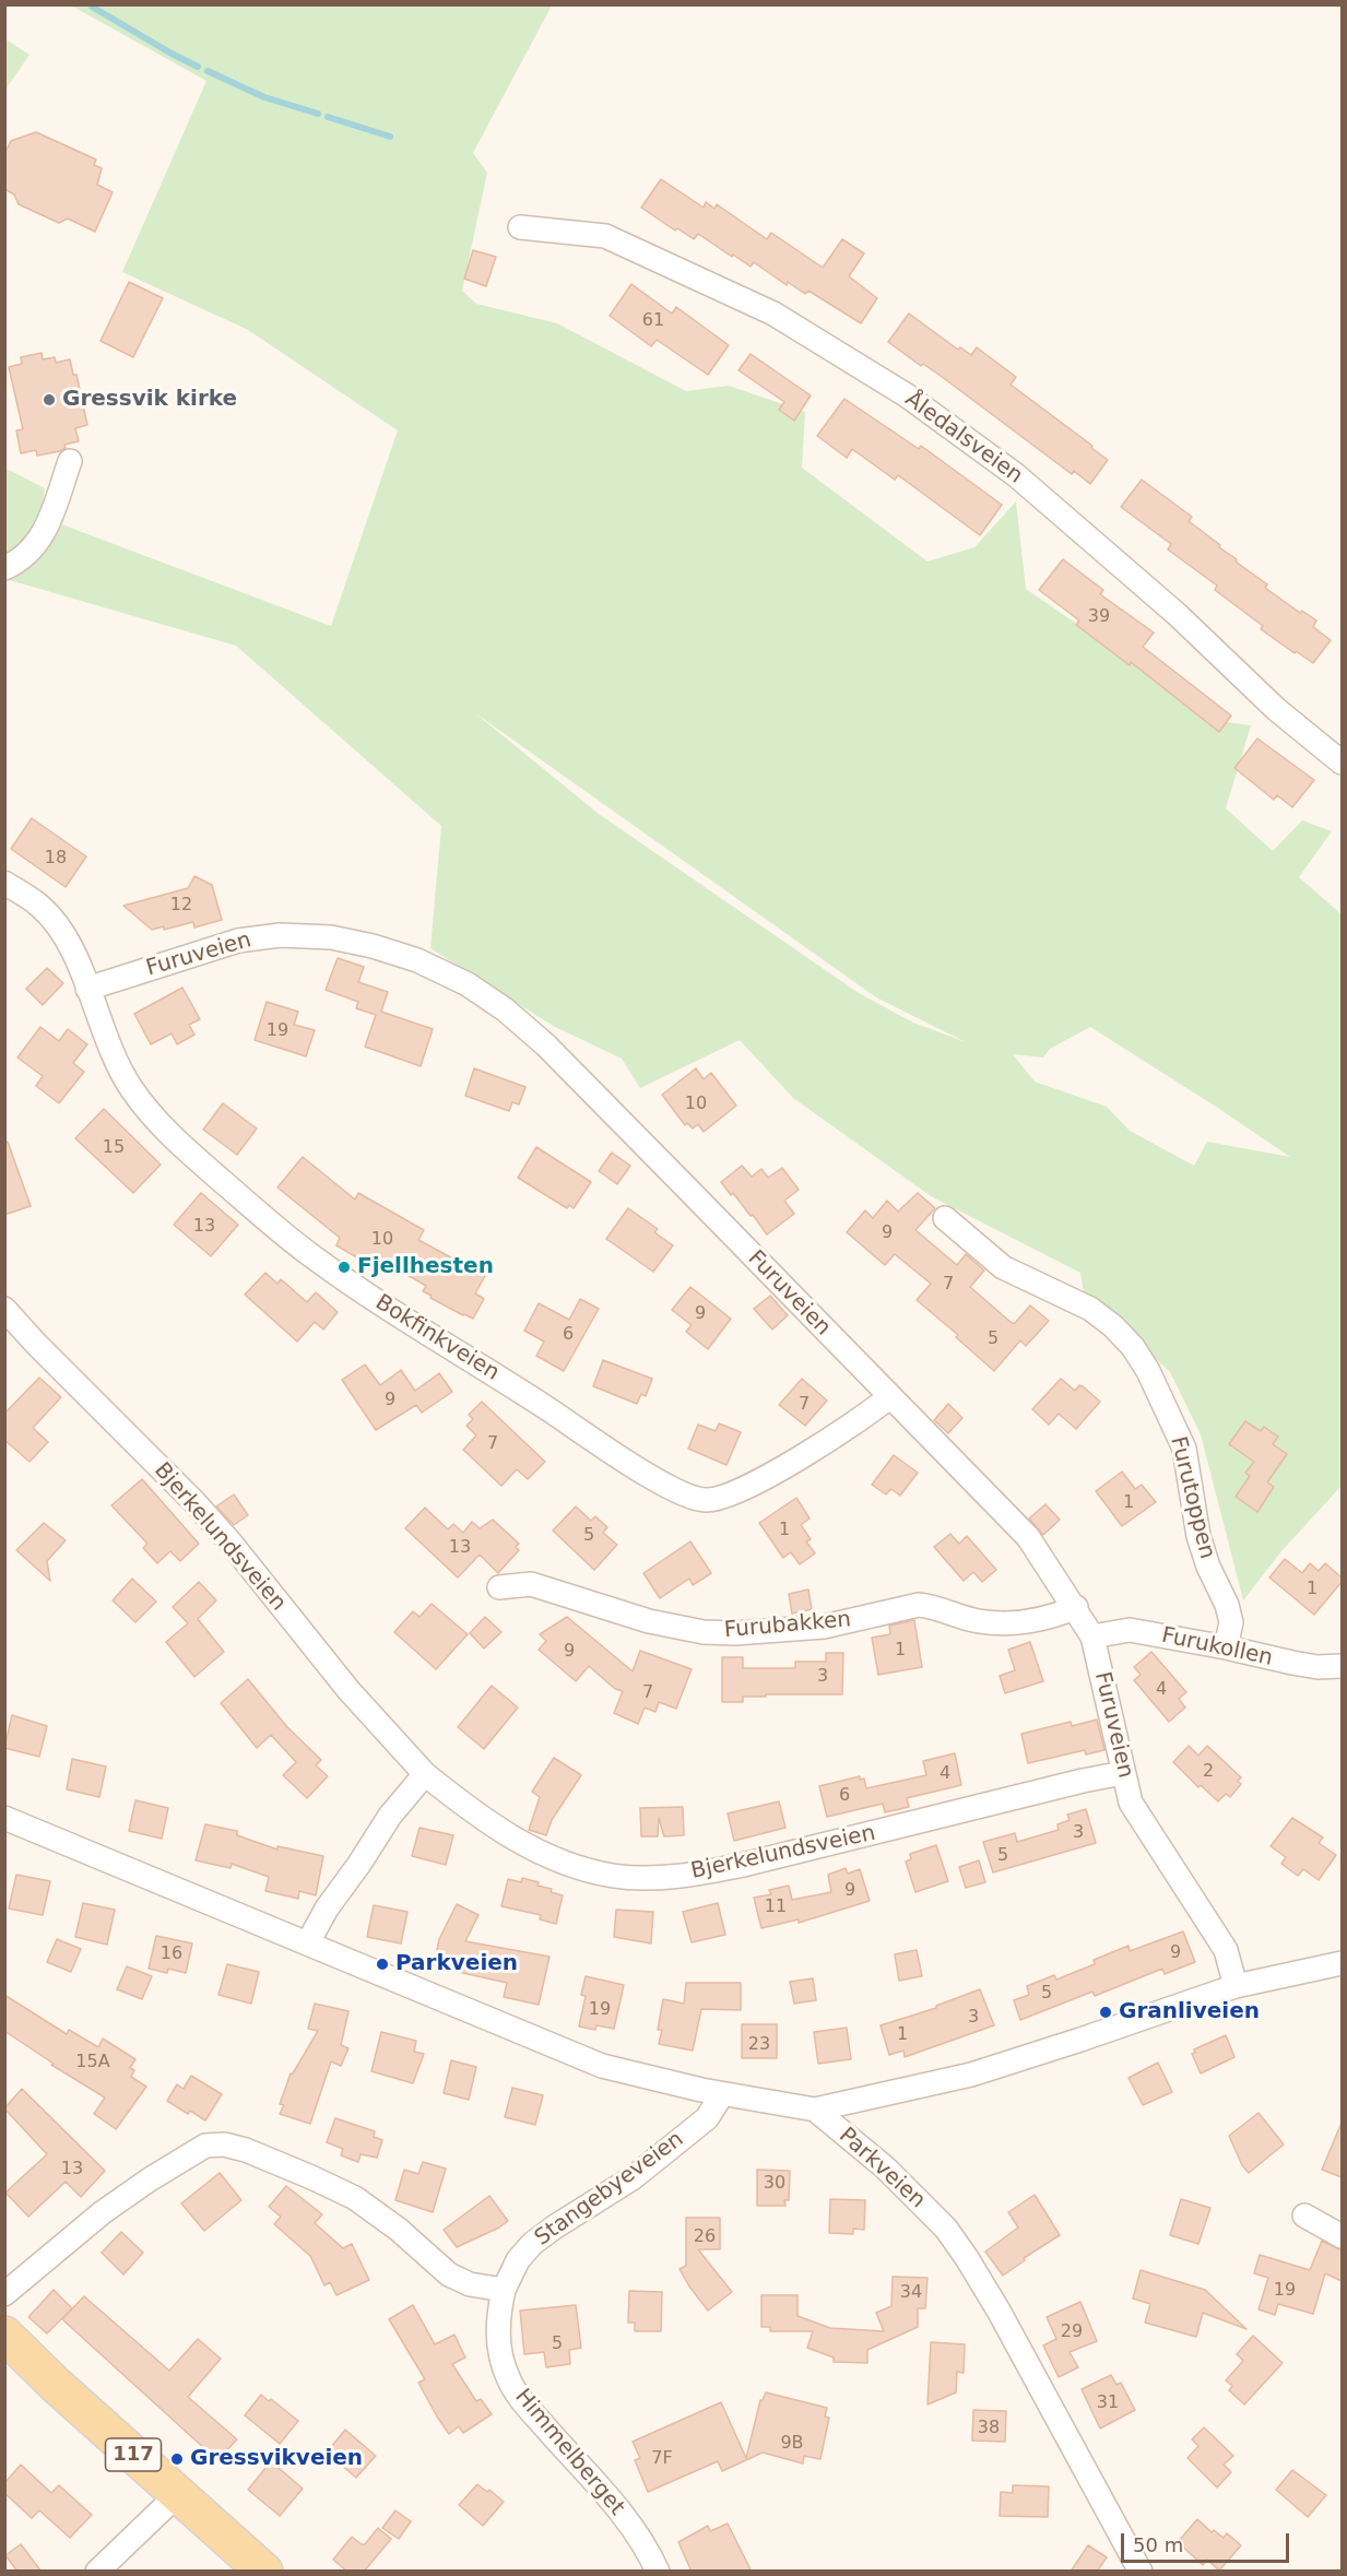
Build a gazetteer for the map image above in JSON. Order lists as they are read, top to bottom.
{
  "streets": {
    "main road": ["117"],
    "street": [
      "Åledalsveien",
      "Furuveien",
      "Bokfinkveien",
      "Furutoppen",
      "Bjerkelundsveien",
      "Furubakken",
      "Furukollen",
      "Parkveien",
      "Stangebyeveien",
      "Himmelberget"
    ]
  },
  "crossings": [
    ["Furuveien", "Bokfinkveien"],
    ["Furuveien", "Bjerkelundsveien"],
    ["Furuveien", "Furubakken"],
    ["Furuveien", "Furukollen"],
    ["Furutoppen", "Furukollen"],
    ["Stangebyeveien", "Himmelberget"]
  ],
  "places": [
    "Gressvik kirke",
    "Fjellhesten",
    "Parkveien",
    "Granliveien",
    "Gressvikveien"
  ],
  "house_numbers": [
    "61",
    "39",
    "18",
    "12",
    "19",
    "10",
    "15",
    "13",
    "9",
    "10",
    "7",
    "9",
    "6",
    "5",
    "9",
    "7",
    "7",
    "1",
    "1",
    "5",
    "13",
    "1",
    "1",
    "9",
    "3",
    "4",
    "7",
    "2",
    "4",
    "6",
    "3",
    "5",
    "9",
    "11",
    "9",
    "16",
    "5",
    "19",
    "3",
    "1",
    "23",
    "15A",
    "13",
    "30",
    "26",
    "19",
    "34",
    "29",
    "5",
    "31",
    "38",
    "9B",
    "7F"
  ],
  "scale_bar": "50 m"
}
